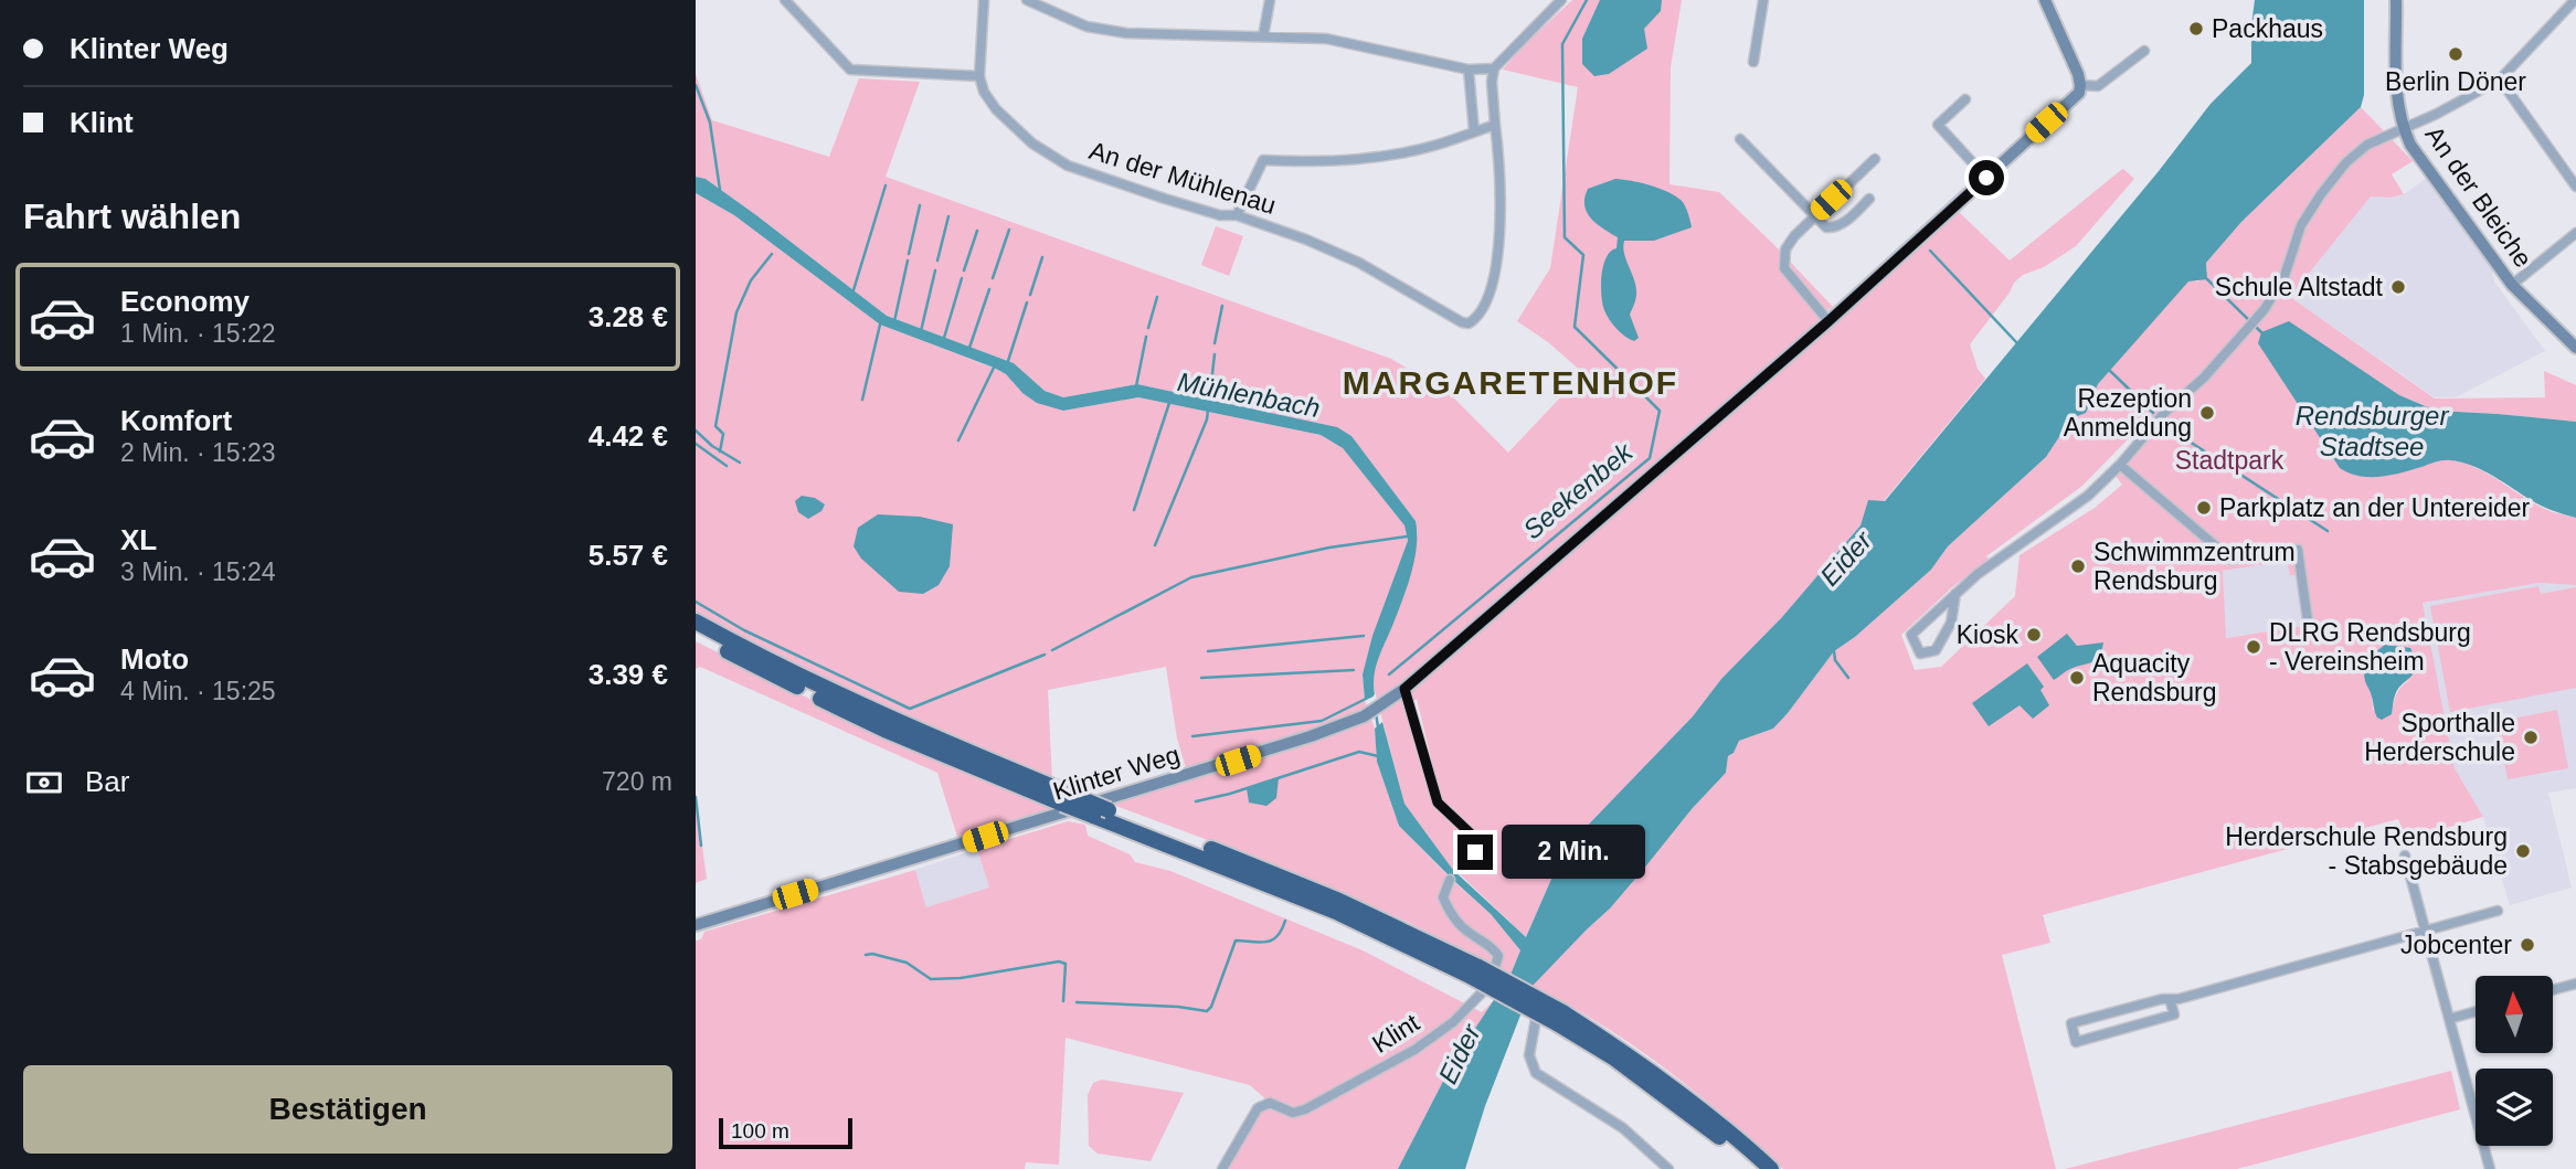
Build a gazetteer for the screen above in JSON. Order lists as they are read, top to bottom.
{
  "streets": {
    "street": [
      "An der Mühlenau",
      "An der Bleiche",
      "Klinter Weg",
      "Klint"
    ]
  },
  "districts": ["MARGARETENHOF"],
  "water": [
    "Mühlenbach",
    "Rendsburger Stadtsee",
    "Seekenbek",
    "Eider"
  ],
  "parks": ["Stadtpark"],
  "places": [
    "Packhaus",
    "Berlin Döner",
    "Schule Altstadt",
    "Rezeption Anmeldung",
    "Parkplatz an der Untereider",
    "Schwimmzentrum Rendsburg",
    "Kiosk",
    "DLRG Rendsburg - Vereinsheim",
    "Aquacity Rendsburg",
    "Sporthalle Herderschule",
    "Herderschule Rendsburg - Stabsgebäude",
    "Jobcenter"
  ],
  "scale_bar": "100 m",
  "north": "top",
  "page": {
    "banner": ["Klinter Weg", "Klint"],
    "heading": "Fahrt wählen",
    "list": [
      {
        "name": "Economy",
        "note": "1 Min. · 15:22",
        "value": "3.28 €"
      },
      {
        "name": "Komfort",
        "note": "2 Min. · 15:23",
        "value": "4.42 €"
      },
      {
        "name": "XL",
        "note": "3 Min. · 15:24",
        "value": "5.57 €"
      },
      {
        "name": "Moto",
        "note": "4 Min. · 15:25",
        "value": "3.39 €"
      }
    ],
    "pay": ["Bar", "720 m"],
    "bubble": "2 Min.",
    "buttons": "Bestätigen",
    "scale": "100 m"
  }
}
